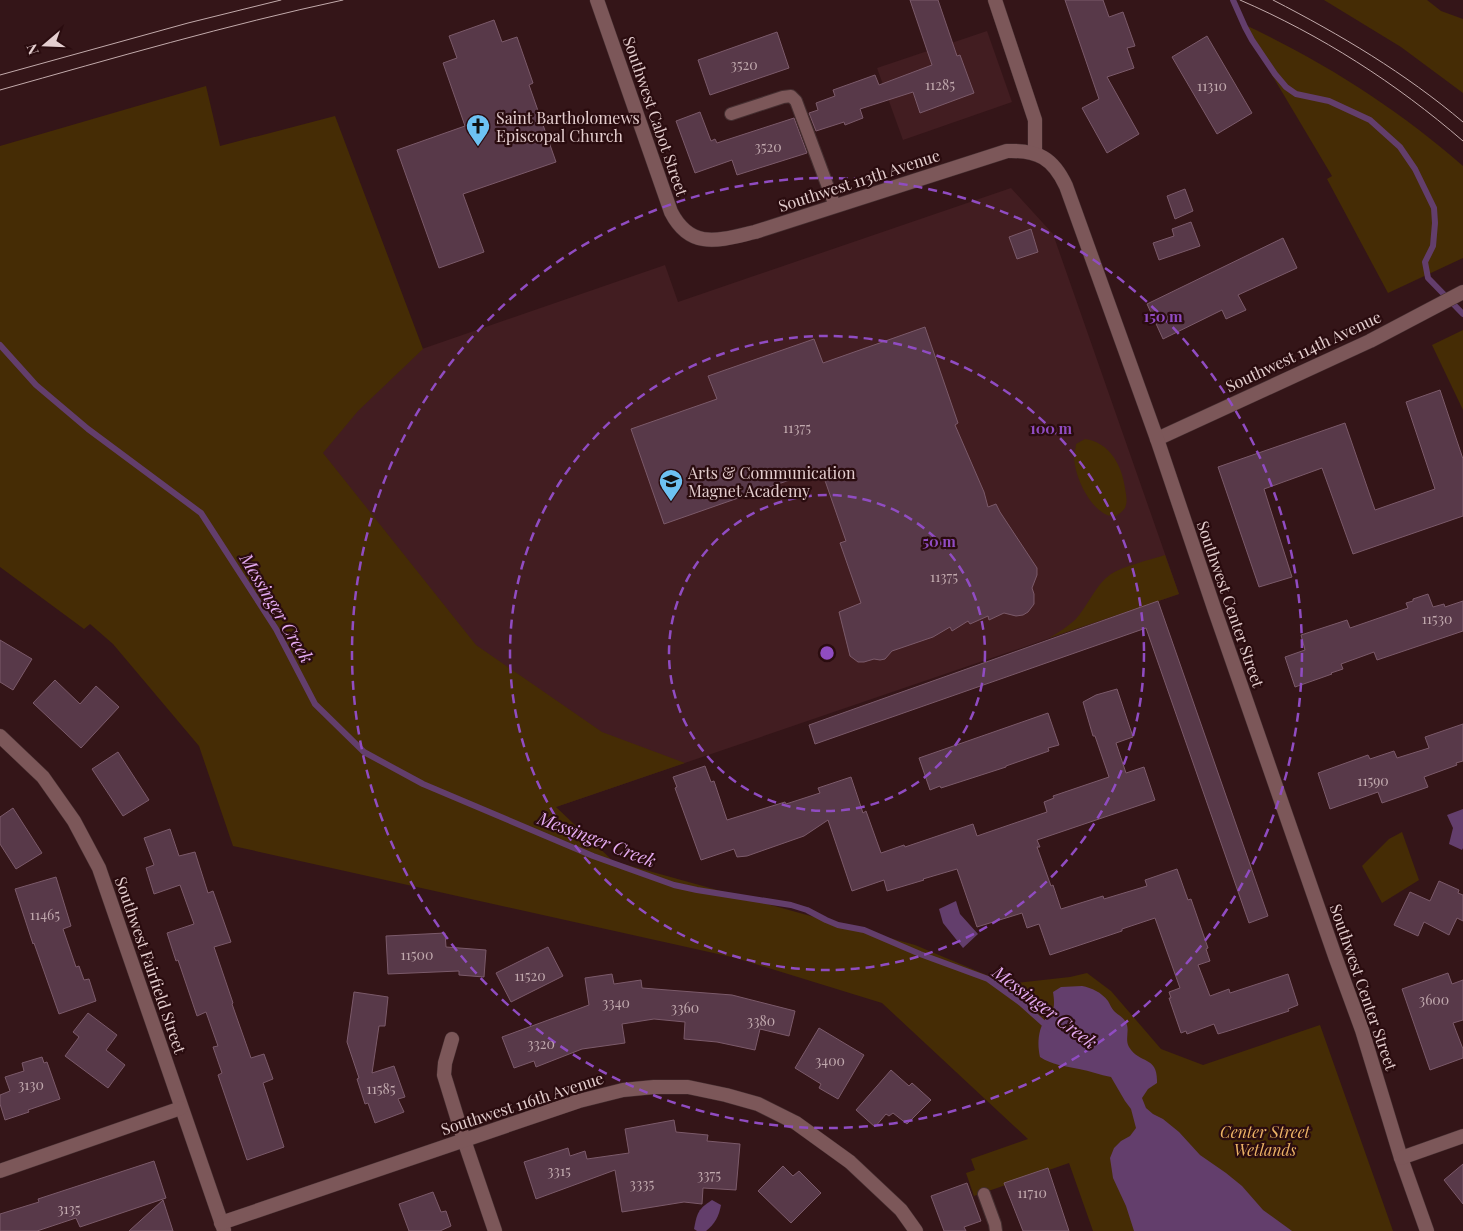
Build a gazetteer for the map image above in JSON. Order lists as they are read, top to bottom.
{
  "streets": {
    "street": [
      "Southwest Cabot Street",
      "Southwest 113th Avenue",
      "Southwest 114th Avenue",
      "Southwest Center Street",
      "Southwest Fairfield Street",
      "Southwest 116th Avenue"
    ]
  },
  "crossings": [
    ["Southwest Cabot Street", "Southwest 113th Avenue"],
    ["Southwest 113th Avenue", "Southwest Center Street"],
    ["Southwest 114th Avenue", "Southwest Center Street"],
    ["Southwest Fairfield Street", "Southwest 116th Avenue"]
  ],
  "water": ["Messinger Creek"],
  "parks": ["Center Street Wetlands"],
  "places": {
    "church": ["Saint Bartholomews Episcopal Church"],
    "school or university": ["Arts & Communication Magnet Academy"]
  },
  "house_numbers": [
    "3520",
    "11285",
    "11310",
    "3520",
    "11375",
    "11375",
    "11530",
    "11590",
    "11465",
    "11500",
    "11520",
    "3600",
    "3340",
    "3360",
    "3380",
    "3320",
    "3400",
    "3130",
    "11585",
    "3315",
    "3375",
    "3335",
    "11710",
    "3135"
  ],
  "north": "left",
  "rings": ["150 m", "100 m", "50 m"]
}
